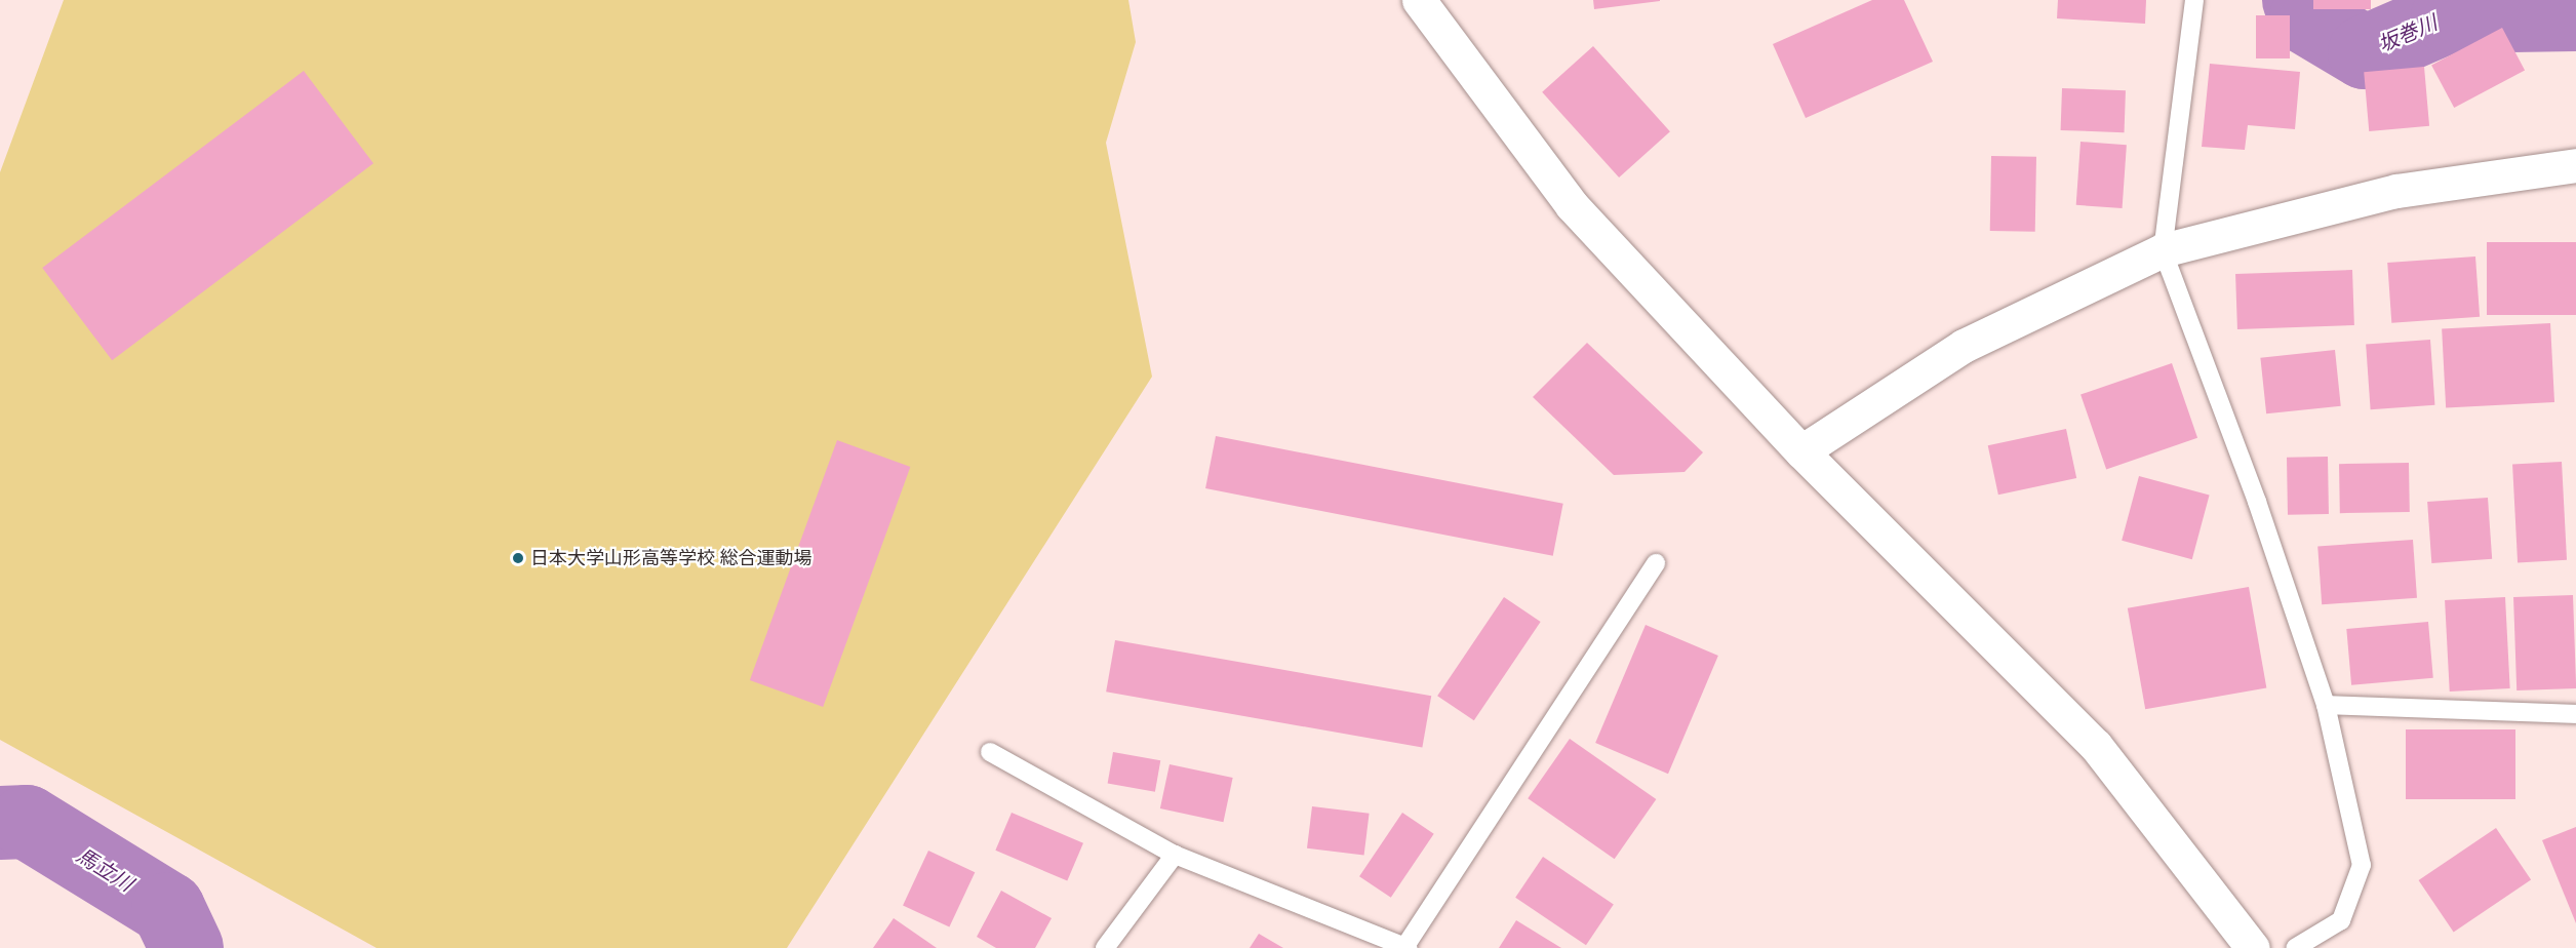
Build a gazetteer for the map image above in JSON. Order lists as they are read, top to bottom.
{
  "water": ["坂巻川", "馬立川"],
  "places": ["日本大学山形高等学校 総合運動場"]
}
